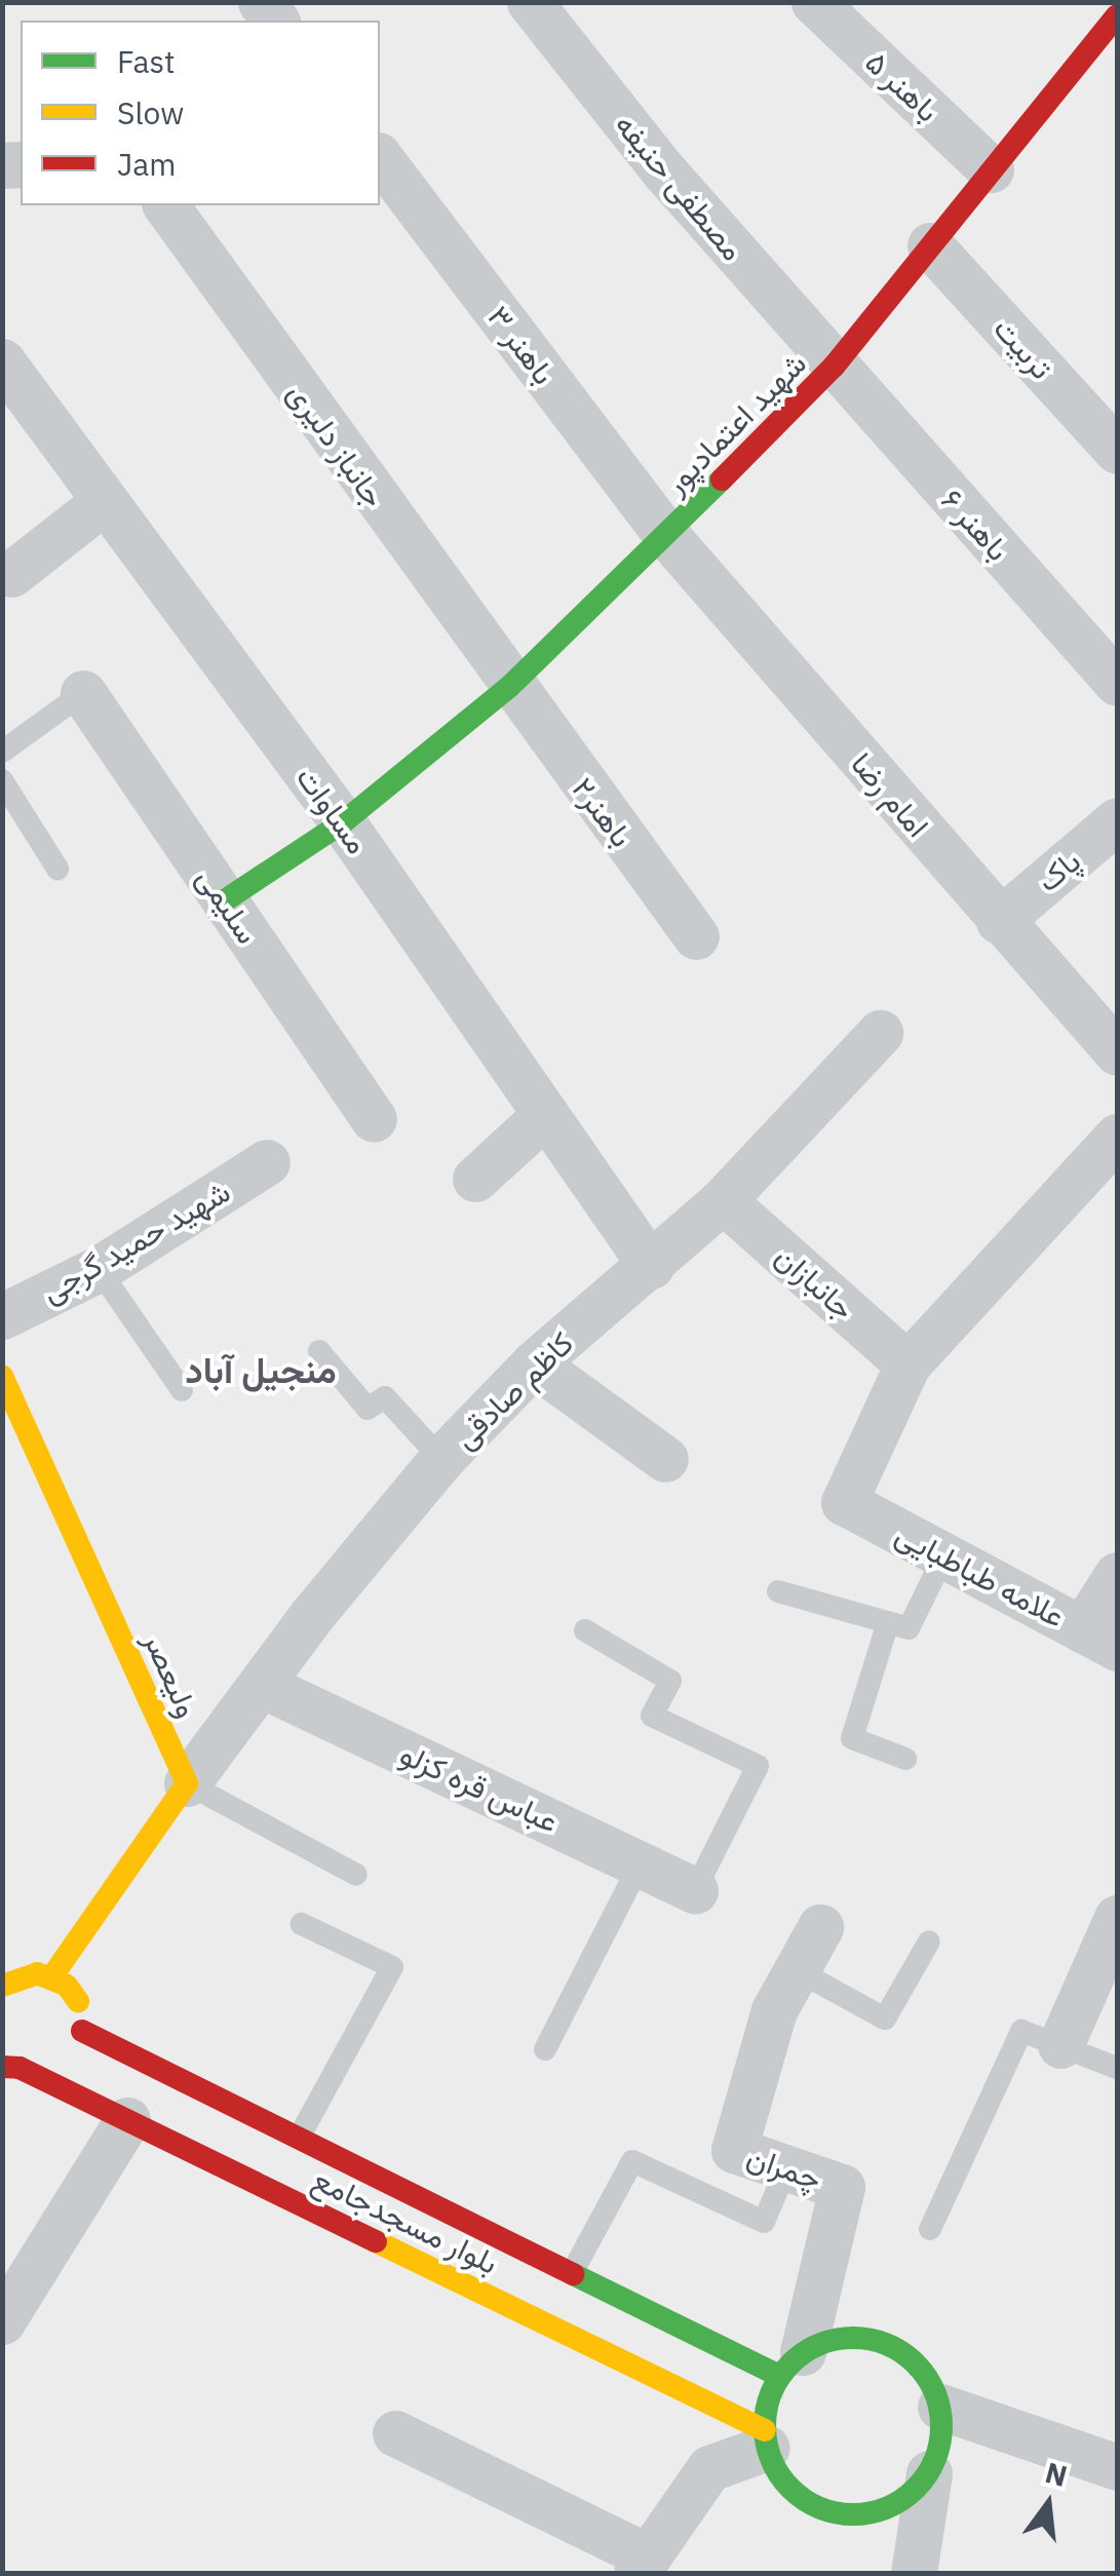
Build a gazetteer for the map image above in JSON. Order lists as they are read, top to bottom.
{
  "streets": {
    "street": [
      "باهنر ۵",
      "مصطفی حنیفه",
      "باهنر ۳",
      "تربیت",
      "شهید اعتمادپور",
      "جانباز دلیری",
      "باهنر ۶",
      "امام رضا",
      "مساوات",
      "باهنر۲",
      "پاک",
      "سلیمی",
      "شهید حمید گرجی",
      "جانبازان",
      "کاظم صادقی",
      "علامه طباطبایی",
      "ولیعصر",
      "عباس قره کزلو",
      "چمران",
      "بلوار مسجدجامع"
    ]
  },
  "crossings": [
    ["باهنر ۵", "شهید اعتمادپور"],
    ["مصطفی حنیفه", "شهید اعتمادپور"],
    ["مصطفی حنیفه", "باهنر ۶"],
    ["باهنر ۳", "شهید اعتمادپور"],
    ["باهنر ۳", "امام رضا"],
    ["تربیت", "شهید اعتمادپور"],
    ["شهید اعتمادپور", "جانباز دلیری"],
    ["شهید اعتمادپور", "باهنر ۶"],
    ["شهید اعتمادپور", "امام رضا"],
    ["شهید اعتمادپور", "مساوات"],
    ["شهید اعتمادپور", "باهنر۲"],
    ["شهید اعتمادپور", "سلیمی"],
    ["جانباز دلیری", "باهنر۲"],
    ["امام رضا", "پاک"],
    ["مساوات", "کاظم صادقی"],
    ["جانبازان", "کاظم صادقی"],
    ["جانبازان", "علامه طباطبایی"],
    ["کاظم صادقی", "ولیعصر"],
    ["کاظم صادقی", "عباس قره کزلو"],
    ["چمران", "بلوار مسجدجامع"]
  ],
  "districts": ["منجیل آباد"],
  "legend": ["Fast", "Slow", "Jam"],
  "north": "top"
}
